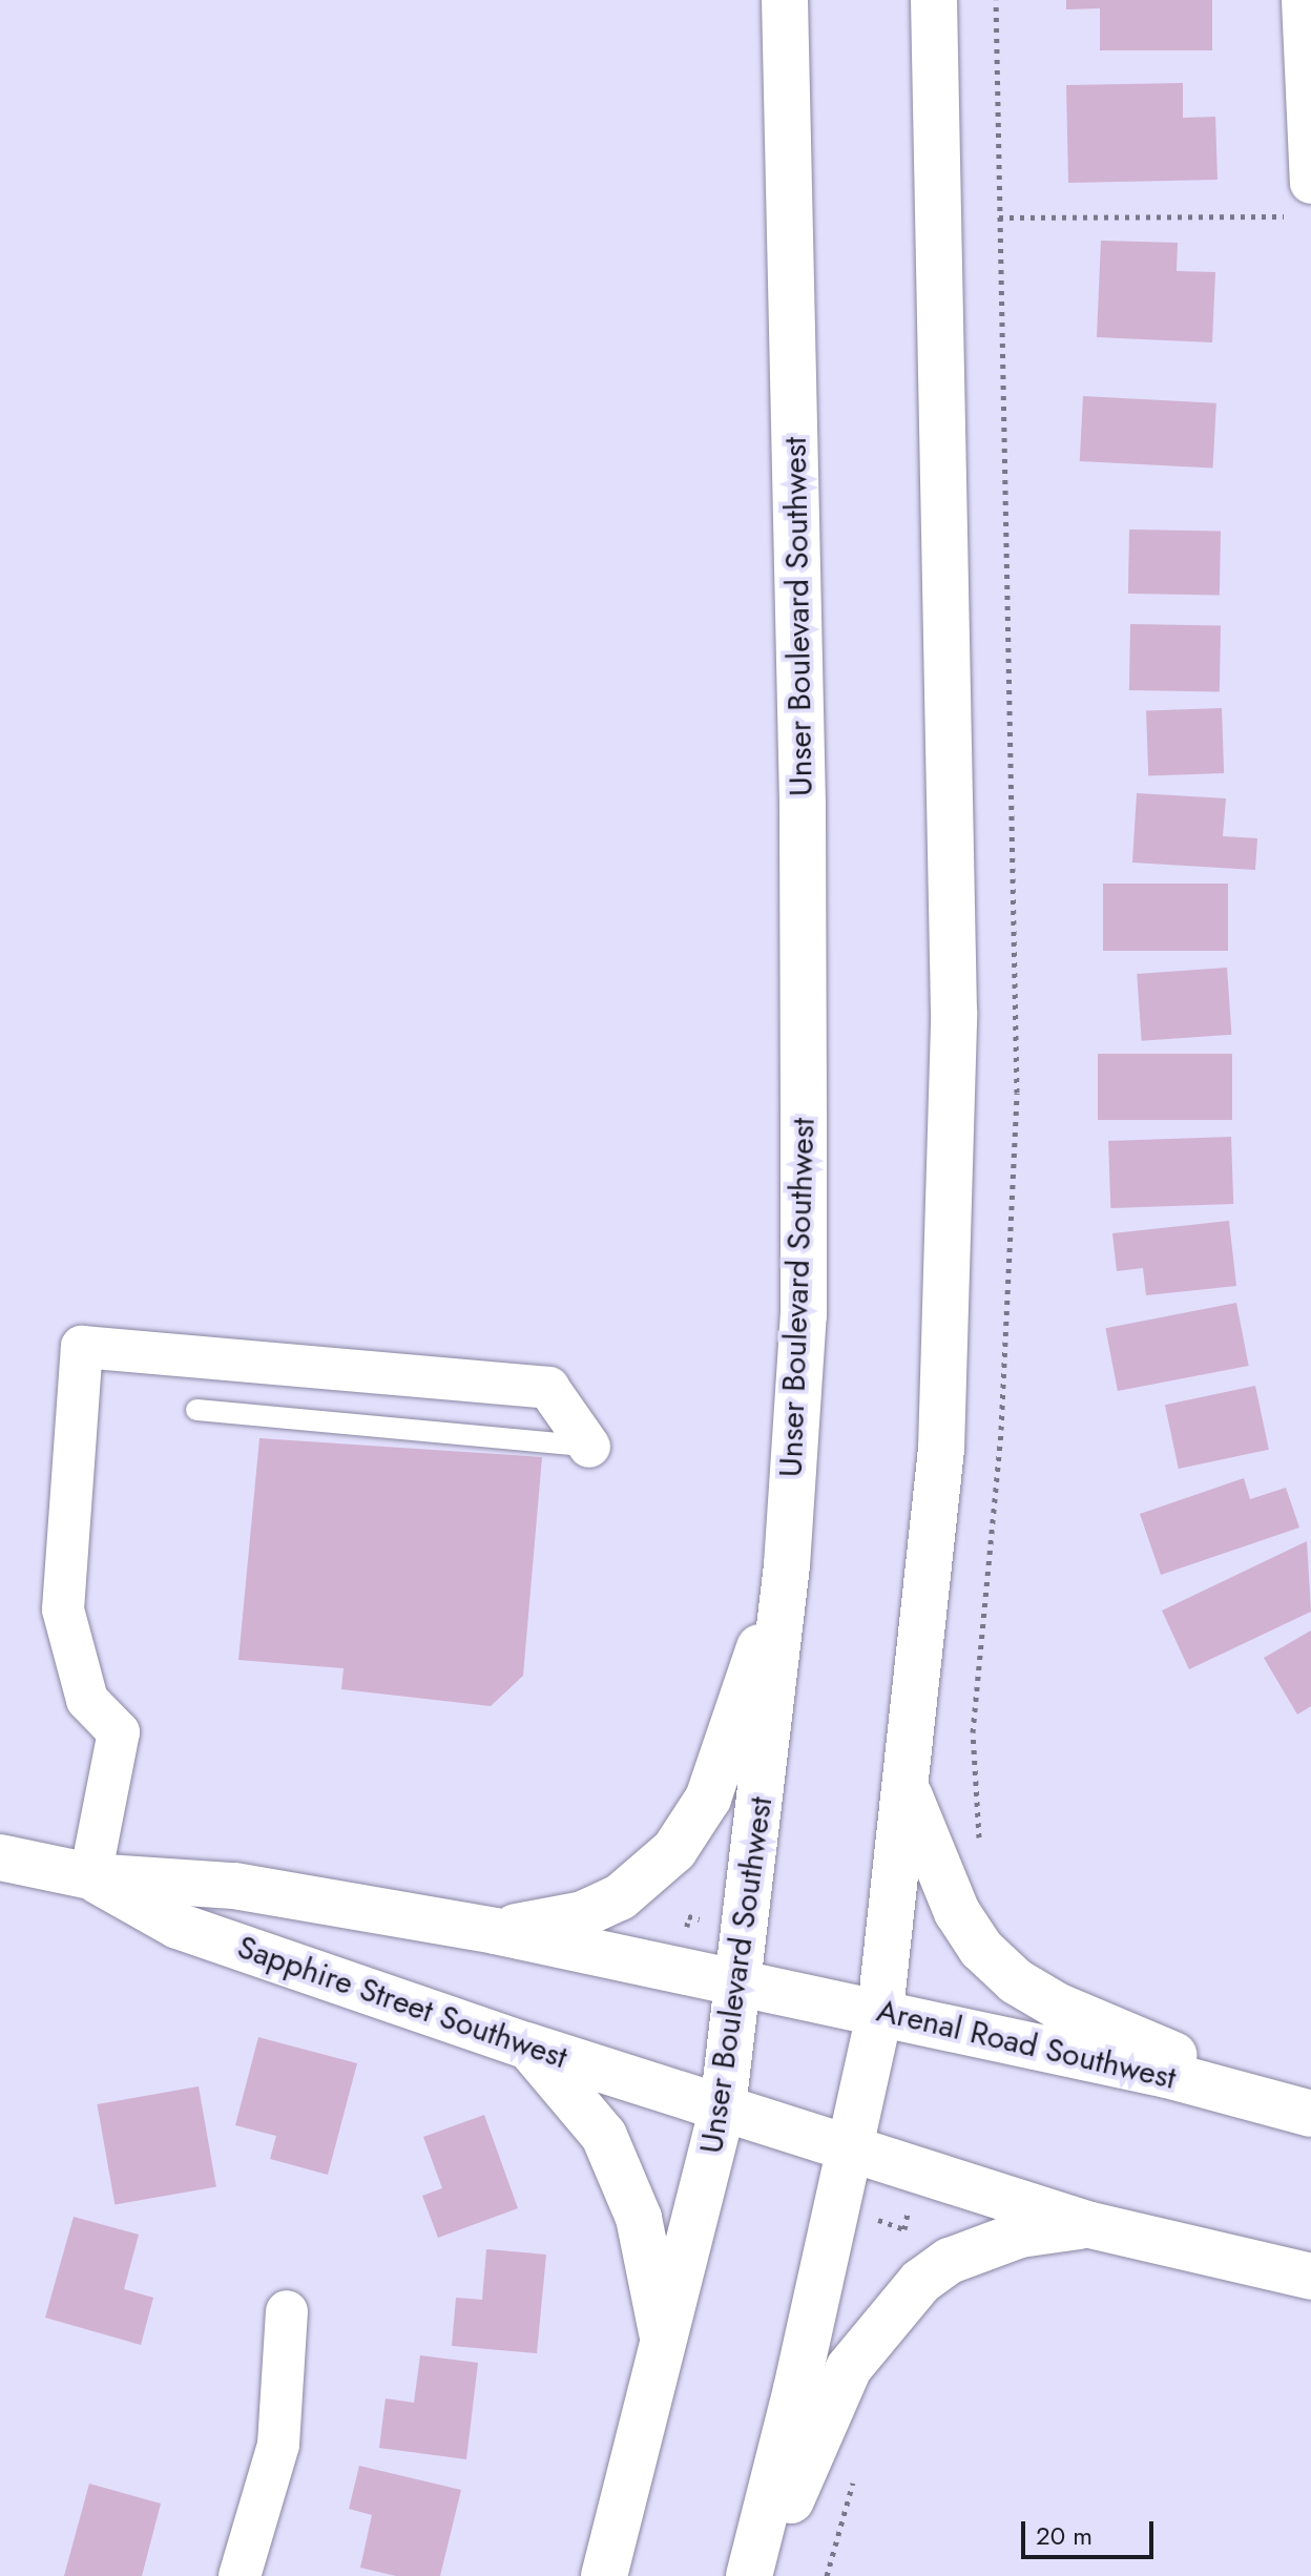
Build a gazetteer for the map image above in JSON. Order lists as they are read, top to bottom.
{
  "streets": {
    "main road": ["Unser Boulevard Southwest", "Sapphire Street Southwest", "Arenal Road Southwest"]
  },
  "crossings": [
    ["Unser Boulevard Southwest", "Sapphire Street Southwest"],
    ["Unser Boulevard Southwest", "Arenal Road Southwest"],
    ["Sapphire Street Southwest", "Arenal Road Southwest"]
  ],
  "scale_bar": "20 m"
}
